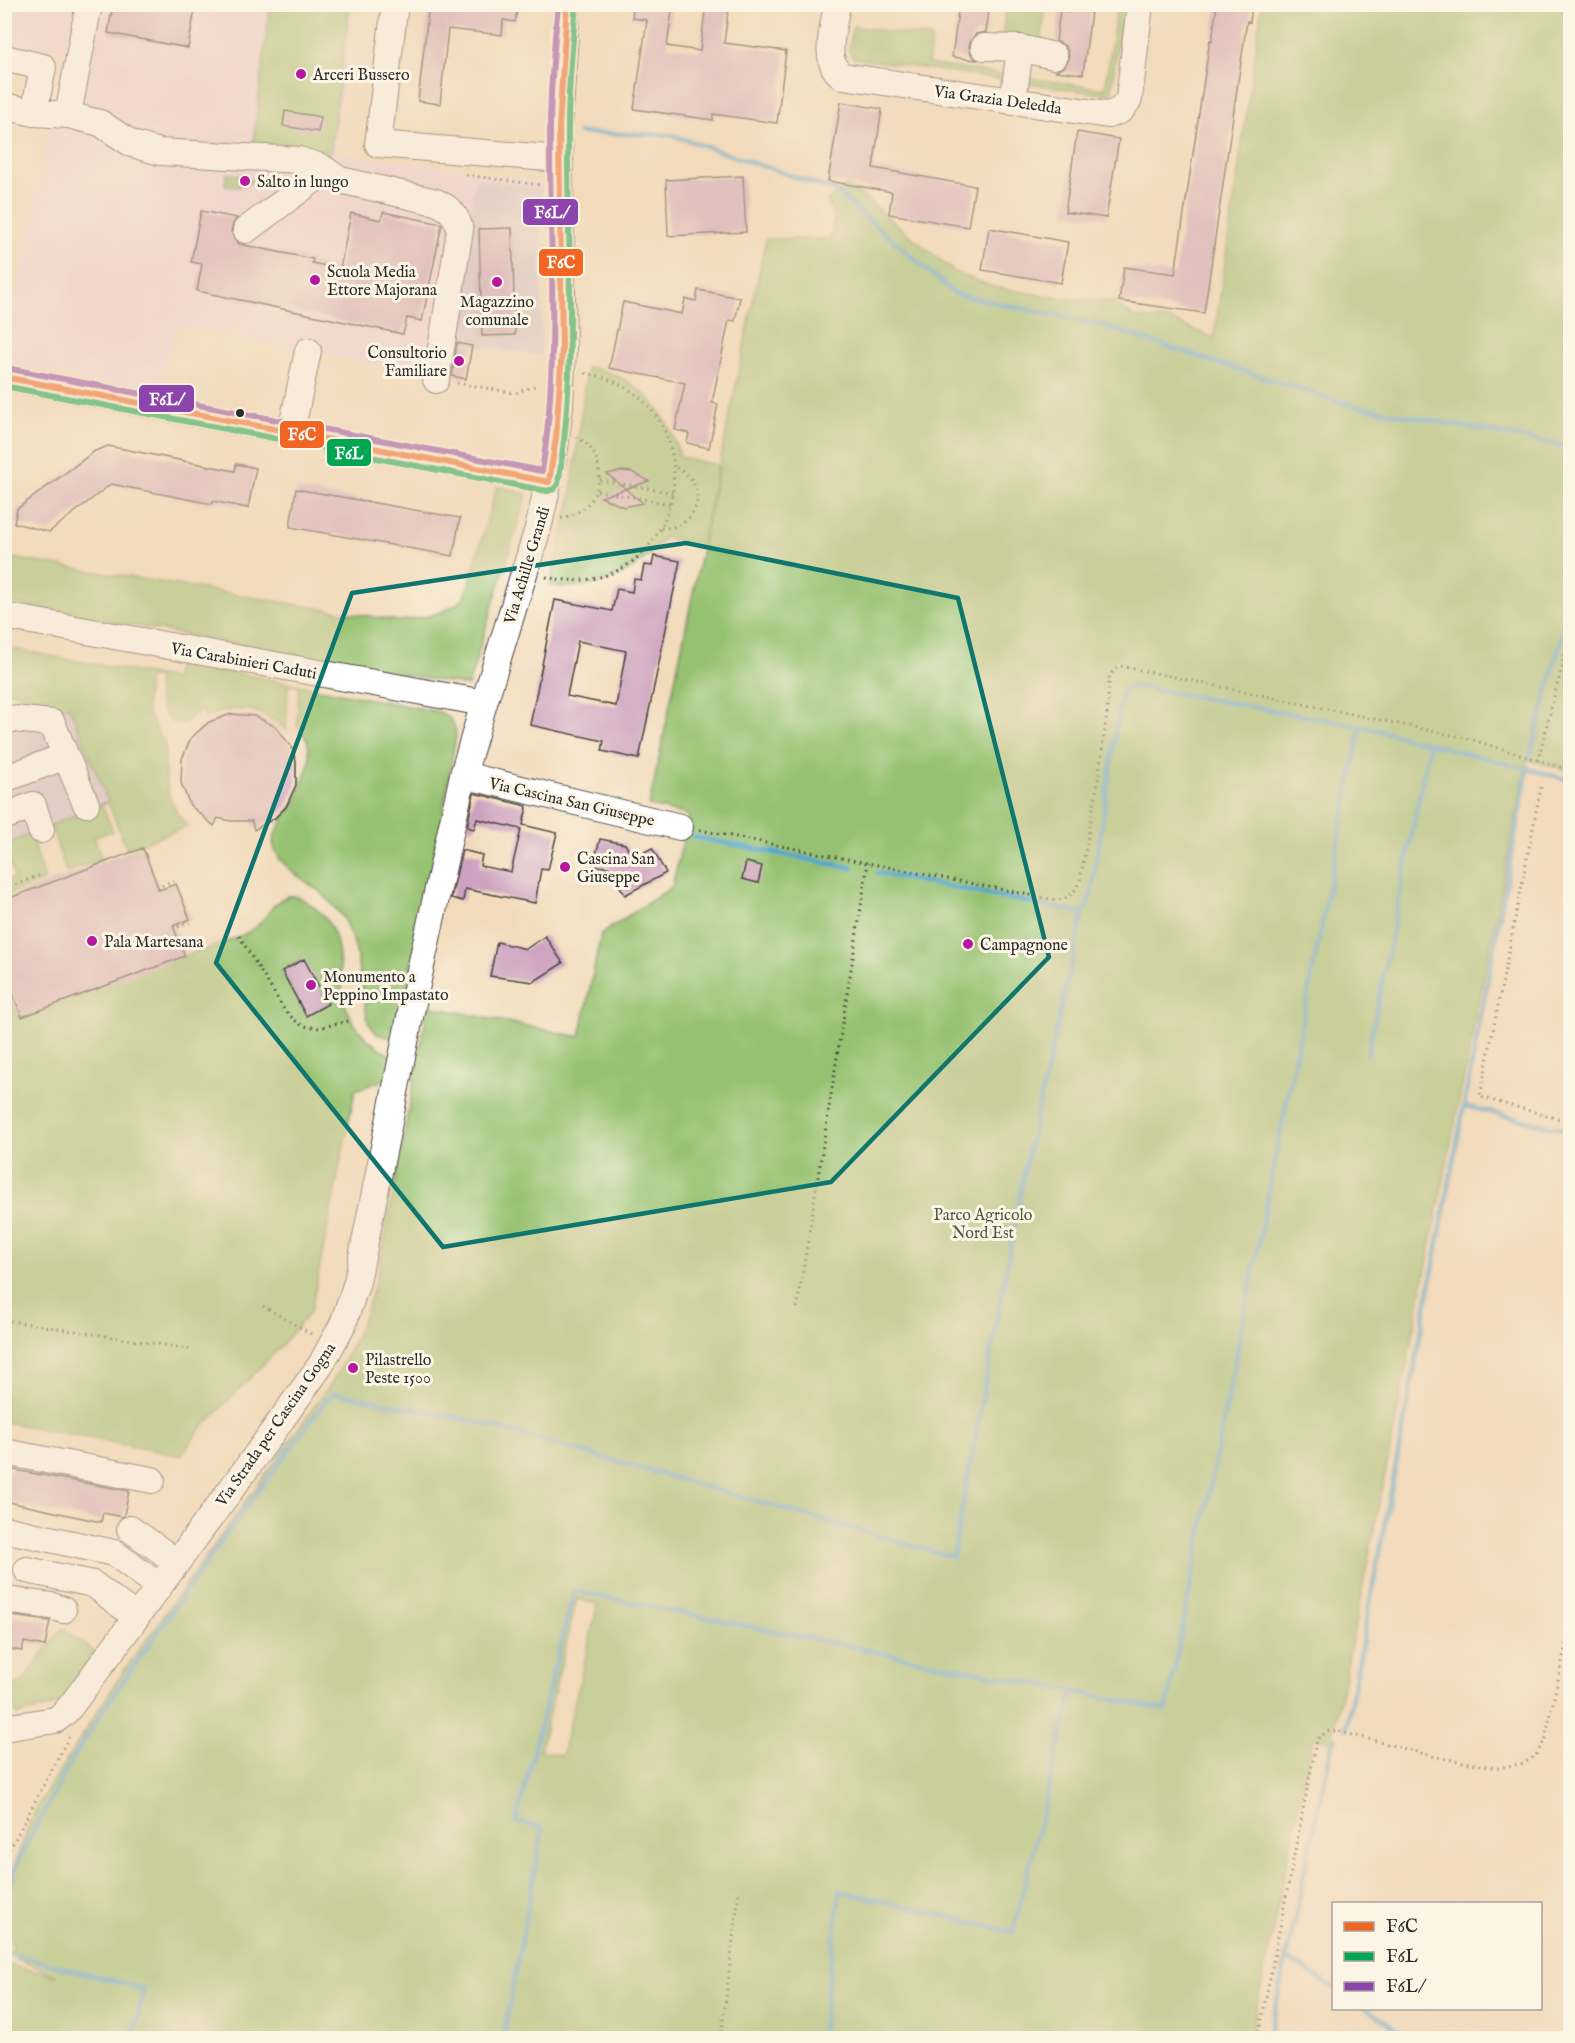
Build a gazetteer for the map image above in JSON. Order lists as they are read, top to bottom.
{
  "streets": {
    "street": [
      "Via Grazia Deledda",
      "Via Achille Grandi",
      "Via Carabinieri Caduti",
      "Via Cascina San Giuseppe",
      "Via Strada per Cascina Gogna"
    ]
  },
  "crossings": [
    ["Via Achille Grandi", "Via Carabinieri Caduti"],
    ["Via Achille Grandi", "Via Cascina San Giuseppe"],
    ["Via Achille Grandi", "Via Strada per Cascina Gogna"]
  ],
  "parks": ["Parco Agricolo Nord Est"],
  "places": [
    "Arceri Bussero",
    "Salto in lungo",
    "Scuola Media Ettore Majorana",
    "Magazzino comunale",
    "Consultorio Familiare",
    "Cascina San Giuseppe",
    "Pala Martesana",
    "Campagnone",
    "Monumento a Peppino Impastato",
    "Pilastrello Peste 1500"
  ],
  "lines": ["transit line F6C", "transit line F6L/", "transit line F6L"],
  "legend": ["F6C", "F6L", "F6L/"]
}
